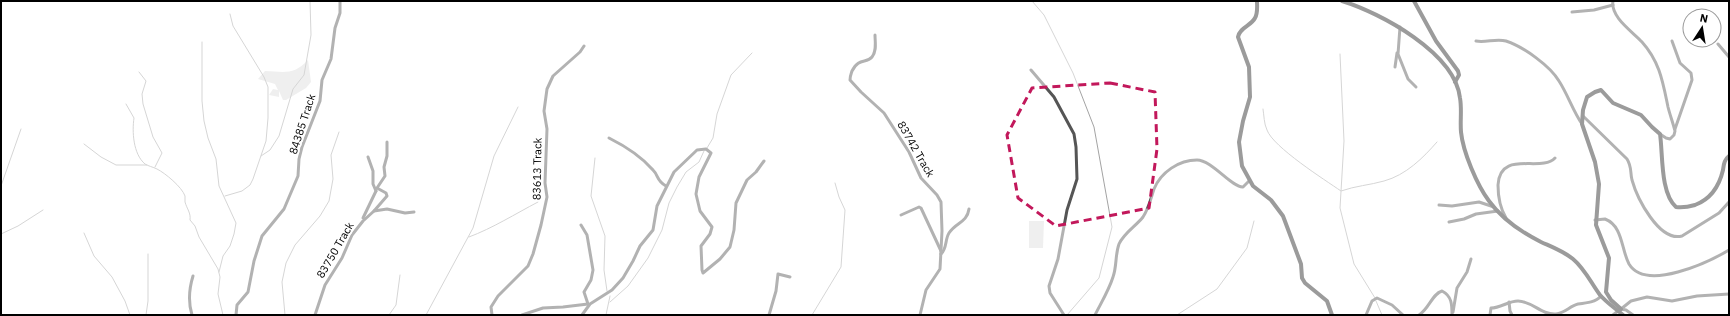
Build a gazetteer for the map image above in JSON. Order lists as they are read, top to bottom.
{
  "streets": {
    "street": [
      "84385 Track",
      "83742 Track",
      "83613 Track",
      "83750 Track"
    ]
  },
  "north": "top"
}
